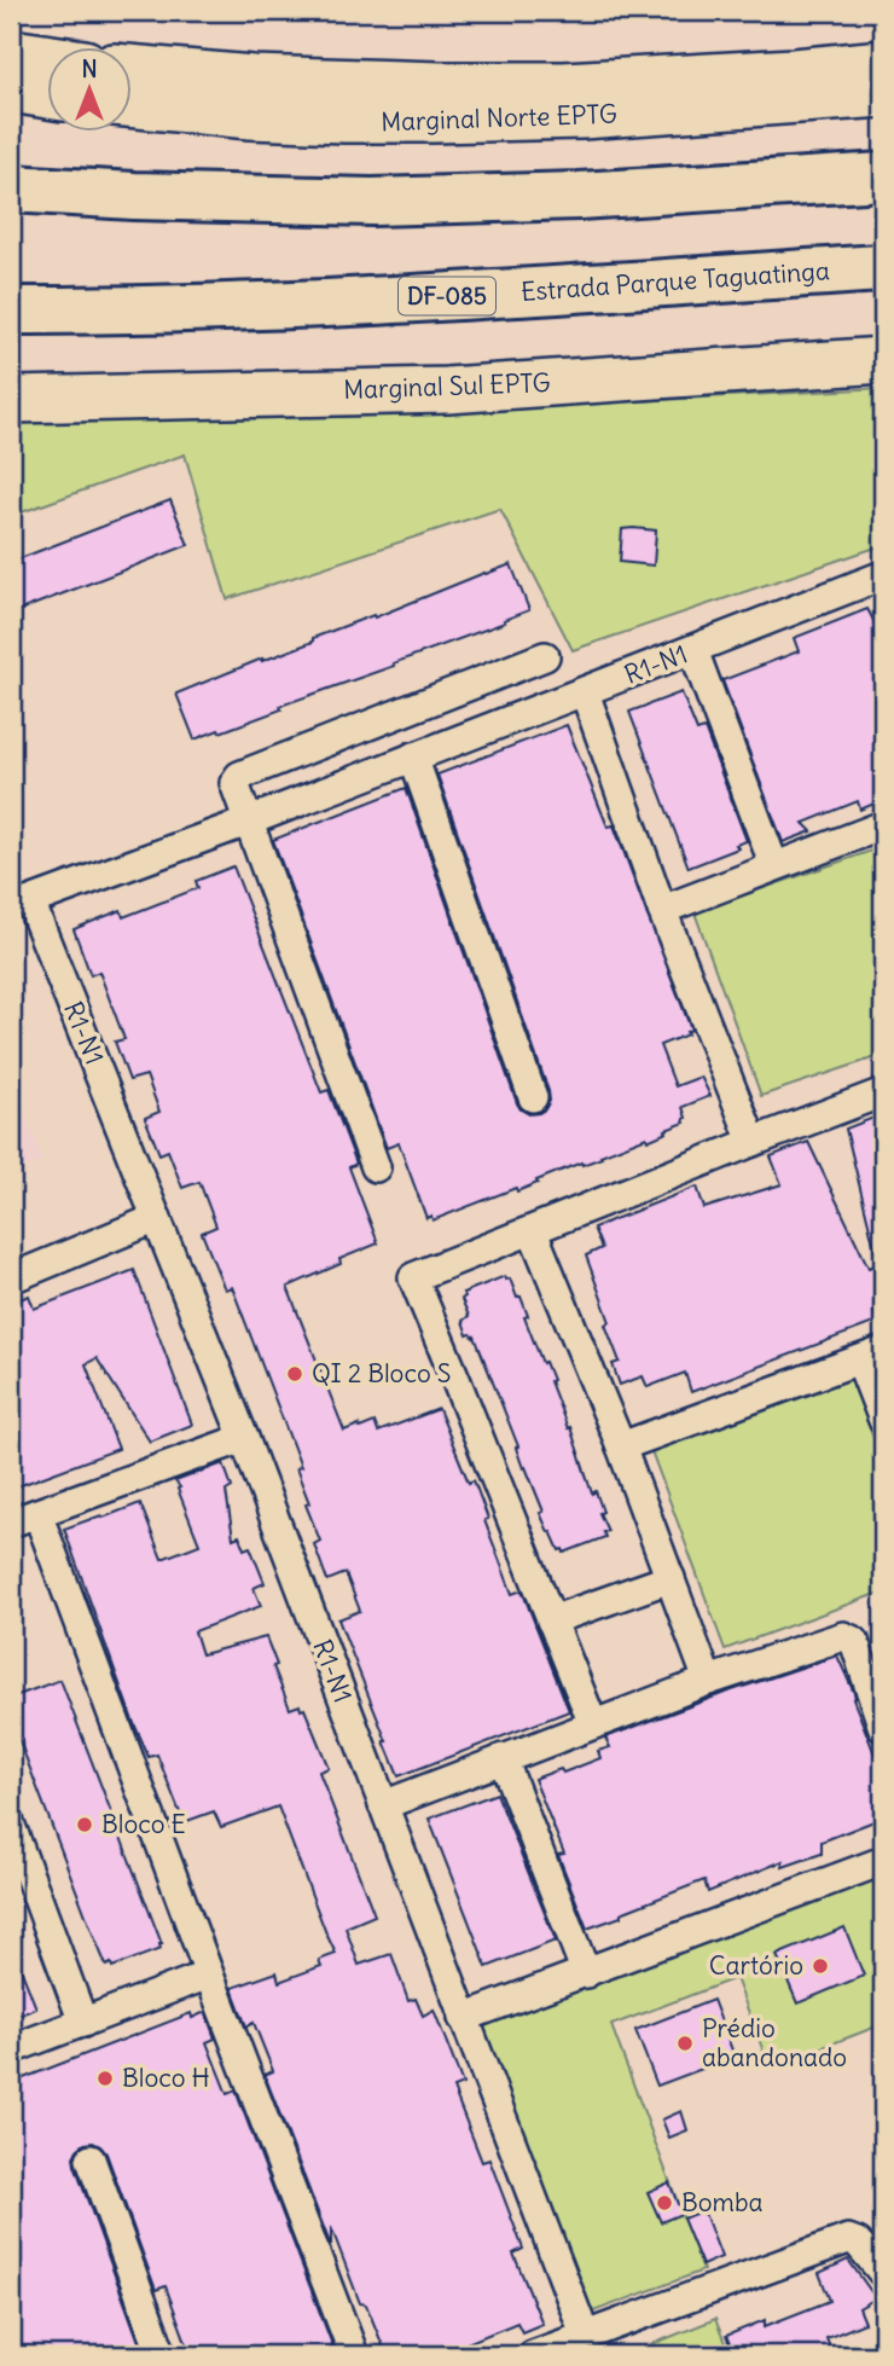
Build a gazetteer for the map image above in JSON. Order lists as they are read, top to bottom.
{
  "streets": {
    "highway": ["Estrada Parque Taguatinga", "DF-085"],
    "main road": ["Marginal Norte EPTG", "Marginal Sul EPTG"],
    "street": ["R1-N1"]
  },
  "places": [
    "QI 2 Bloco S",
    "Bloco E",
    "Cartório",
    "Prédio abandonado",
    "Bloco H",
    "Bomba"
  ],
  "north": "top"
}
